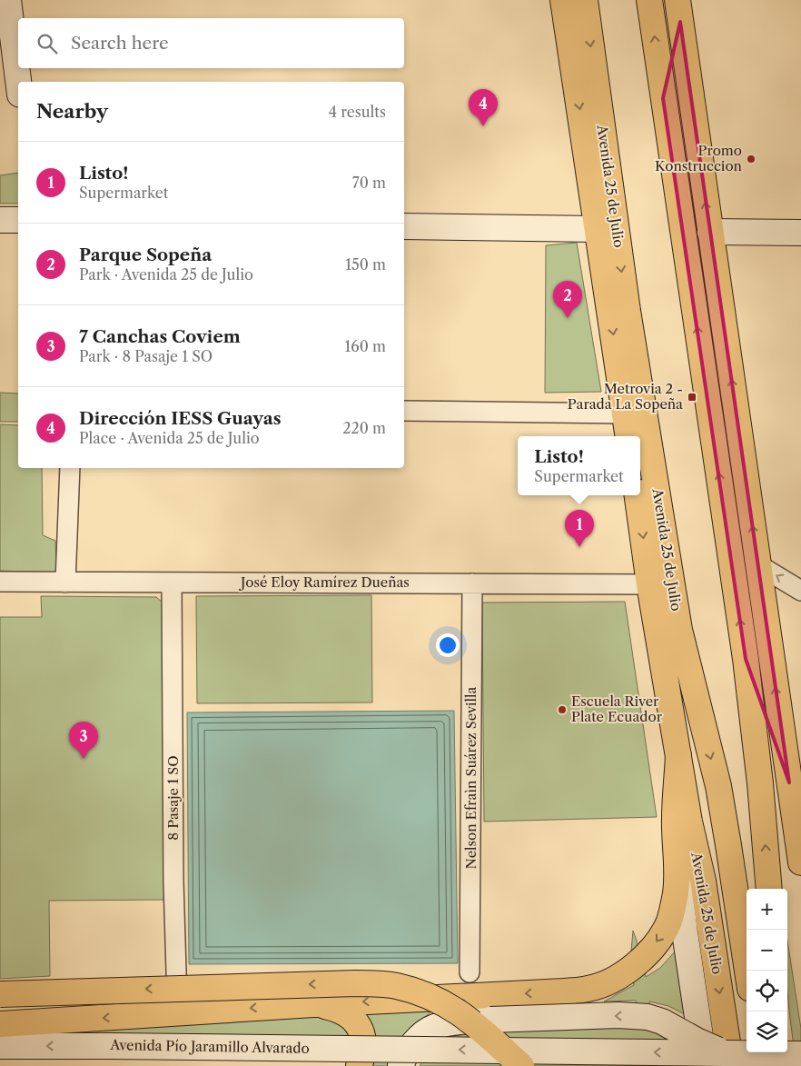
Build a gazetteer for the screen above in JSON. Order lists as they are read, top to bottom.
{
  "streets": {
    "main road": ["Avenida 25 de Julio", "Avenida Pío Jaramillo Alvarado"],
    "street": ["José Eloy Ramírez Dueñas", "Nelson Efraìn Suárez Sevilla", "8 Pasaje 1 SO"]
  },
  "crossings": [
    ["Avenida 25 de Julio", "José Eloy Ramírez Dueñas"],
    ["Avenida 25 de Julio", "Avenida Pío Jaramillo Alvarado"],
    ["José Eloy Ramírez Dueñas", "Nelson Efraìn Suárez Sevilla"],
    ["José Eloy Ramírez Dueñas", "8 Pasaje 1 SO"]
  ],
  "places": {
    "other": ["Promo Konstruccion", "Escuela River Plate Ecuador"],
    "transit": ["Metrovia 2 - Parada La Sopeña"]
  },
  "page": {
    "search": "Search here",
    "heading": ["Nearby", "4 results"],
    "pins": [
      "4",
      "2",
      "1",
      "3"
    ],
    "list": [
      {
        "mark": "1",
        "name": "Listo!",
        "note": "Supermarket",
        "value": "70 m"
      },
      {
        "mark": "2",
        "name": "Parque Sopeña",
        "note": "Park · Avenida 25 de Julio",
        "value": "150 m"
      },
      {
        "mark": "3",
        "name": "7 Canchas Coviem",
        "note": "Park · 8 Pasaje 1 SO",
        "value": "160 m"
      },
      {
        "mark": "4",
        "name": "Dirección IESS Guayas",
        "note": "Place · Avenida 25 de Julio",
        "value": "220 m"
      }
    ],
    "popup": ["Listo!", "Supermarket"],
    "map_buttons": ["+", "−"]
  }
}
